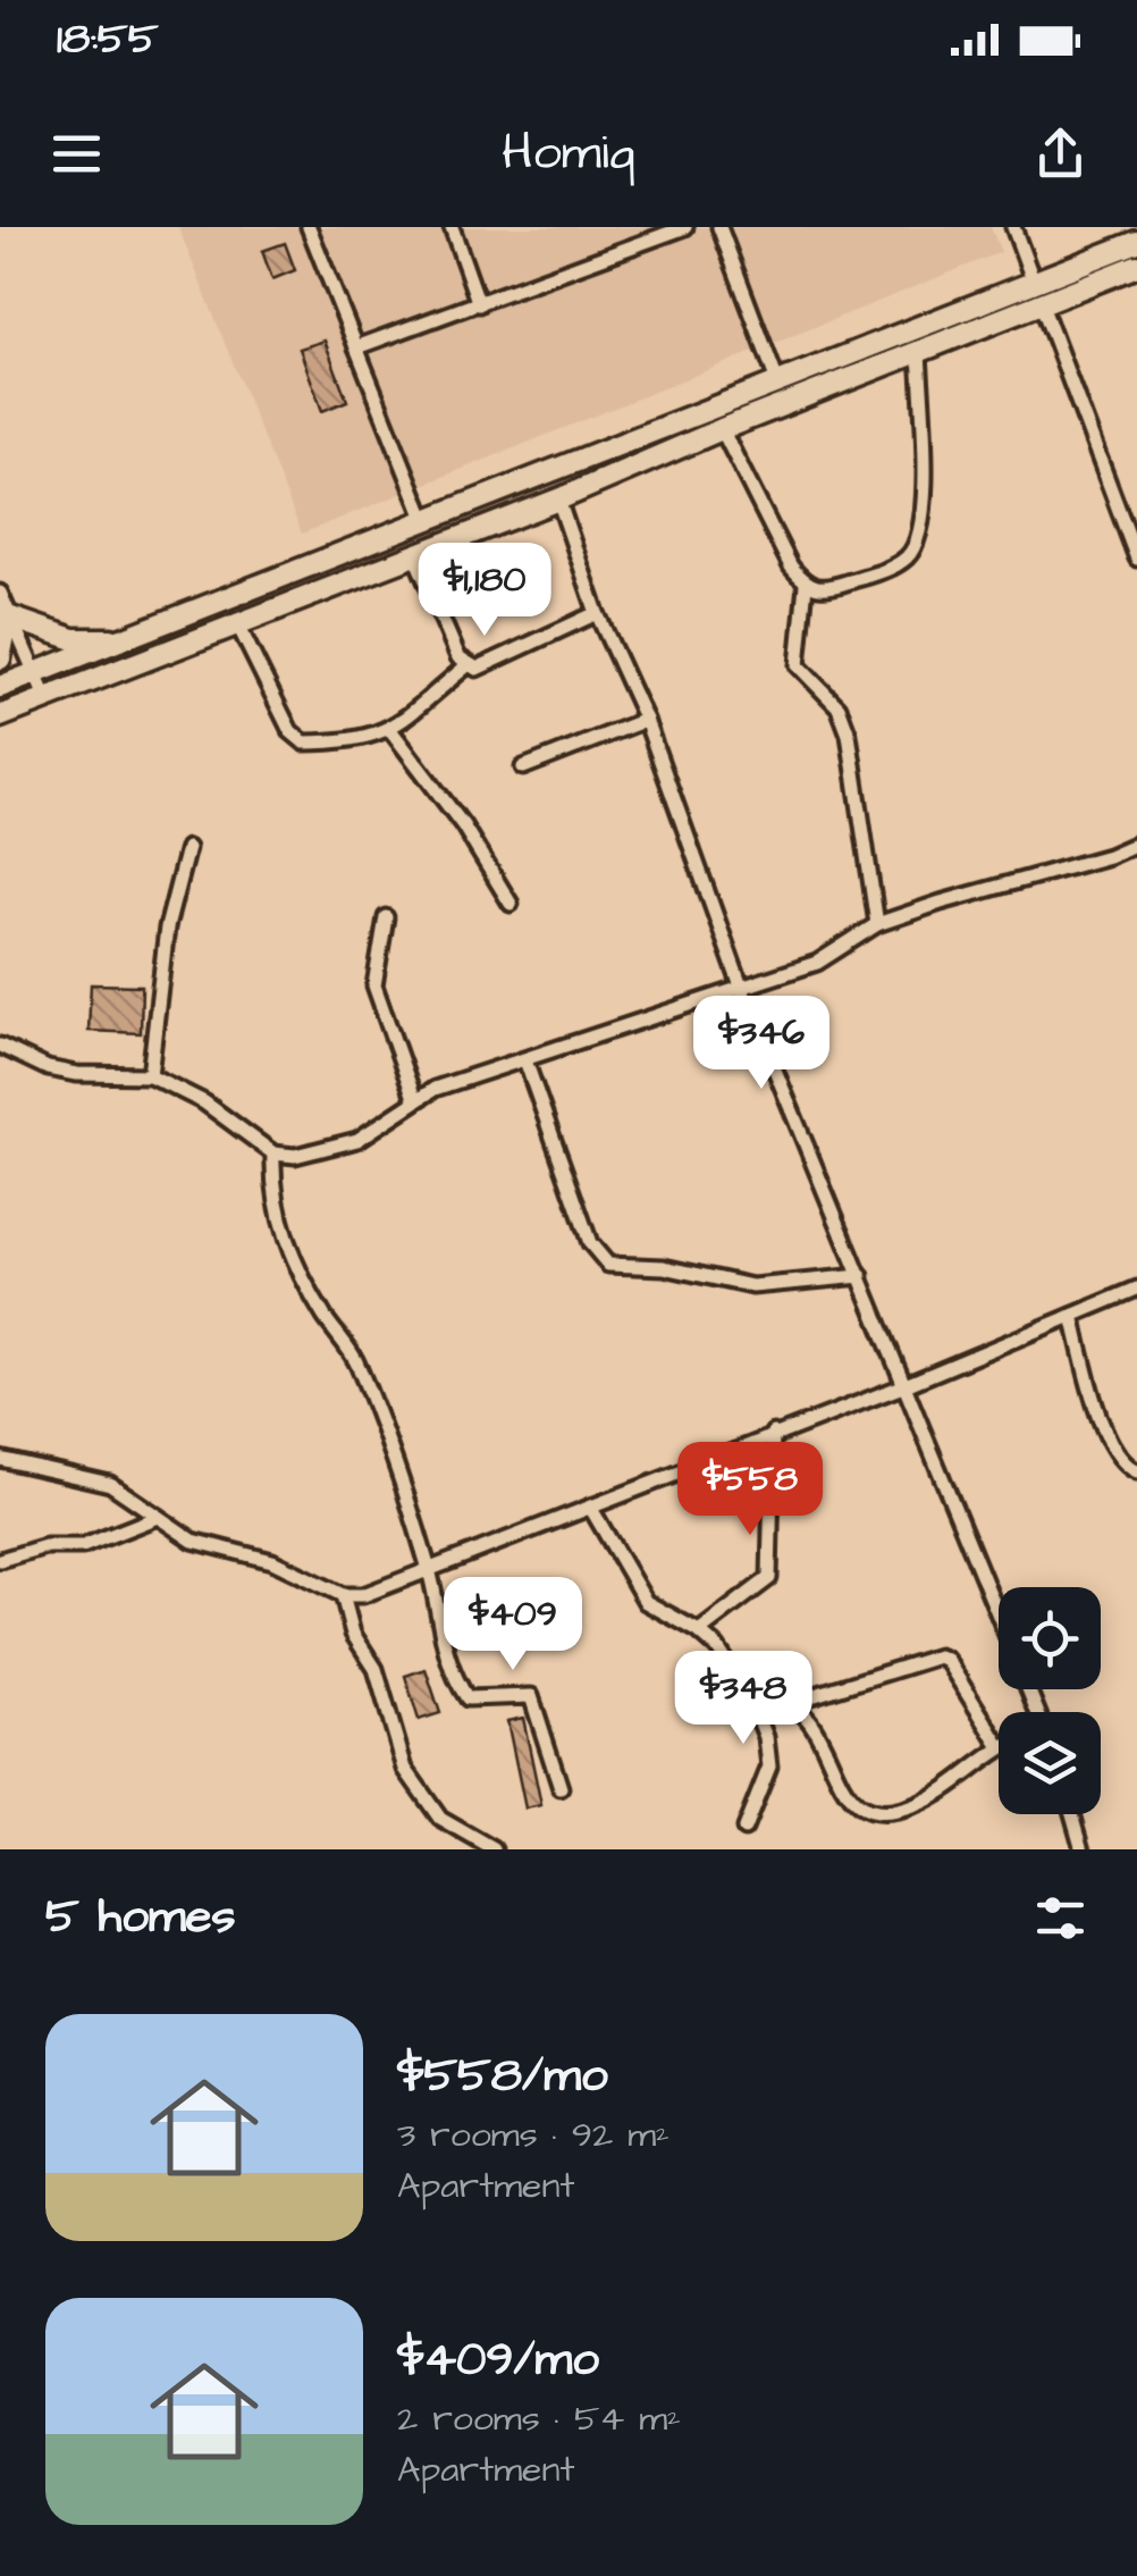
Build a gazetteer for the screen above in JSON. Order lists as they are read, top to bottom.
{
  "page": {
    "status": "18:55",
    "header": "Homiq",
    "price": [
      "$1,180",
      "$346",
      "$558",
      "$409",
      "$348"
    ],
    "heading": "5 homes",
    "list": [
      {
        "name": "$558/mo",
        "note": "3 rooms · 92 m² · Apartment"
      },
      {
        "name": "$409/mo",
        "note": "2 rooms · 54 m² · Apartment"
      }
    ]
  }
}
